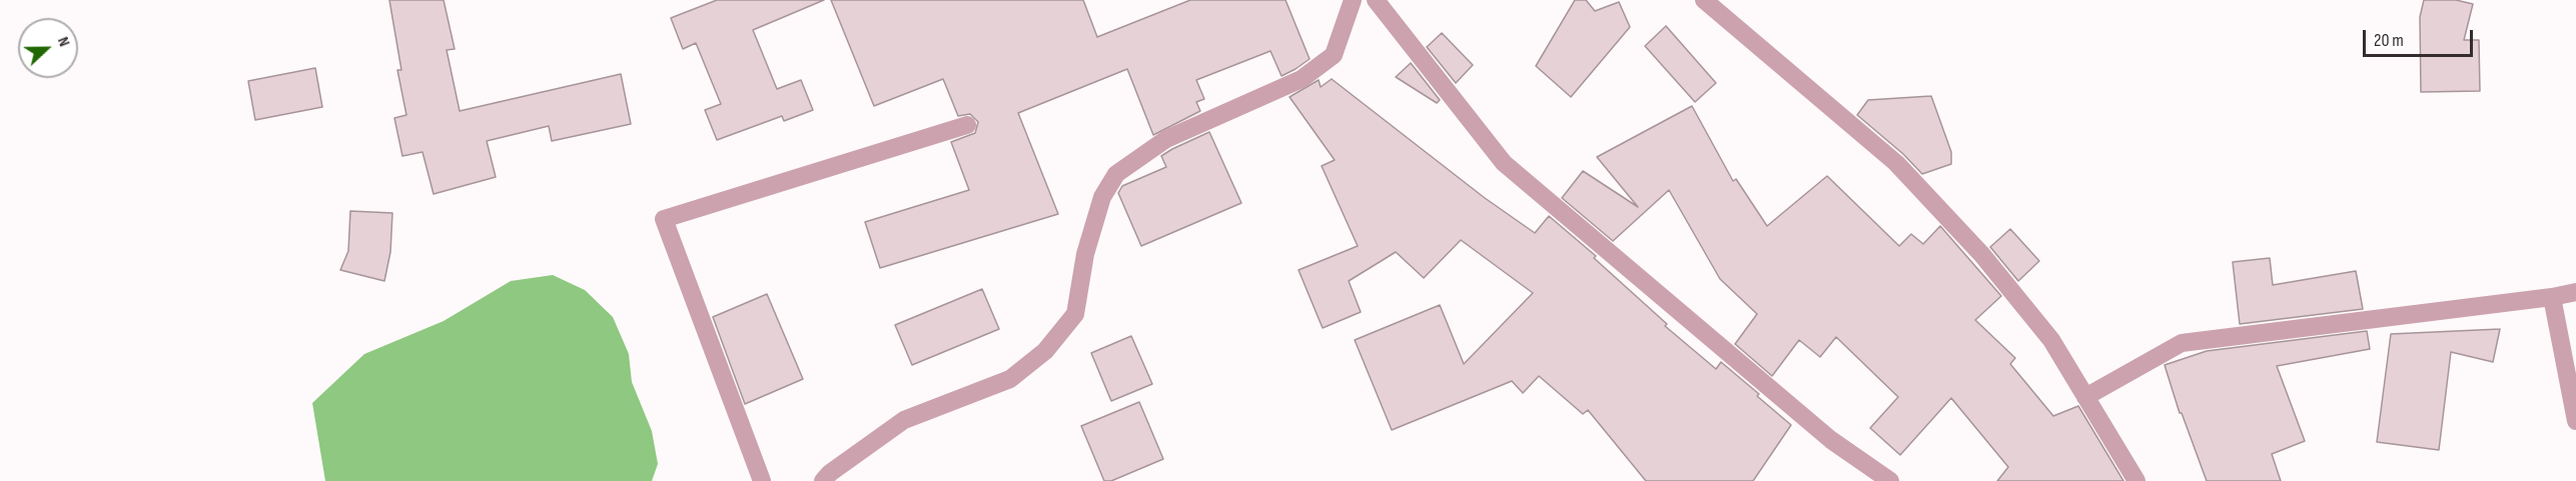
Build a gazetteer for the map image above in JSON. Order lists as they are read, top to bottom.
{
  "scale_bar": "20 m",
  "north": "right"
}
